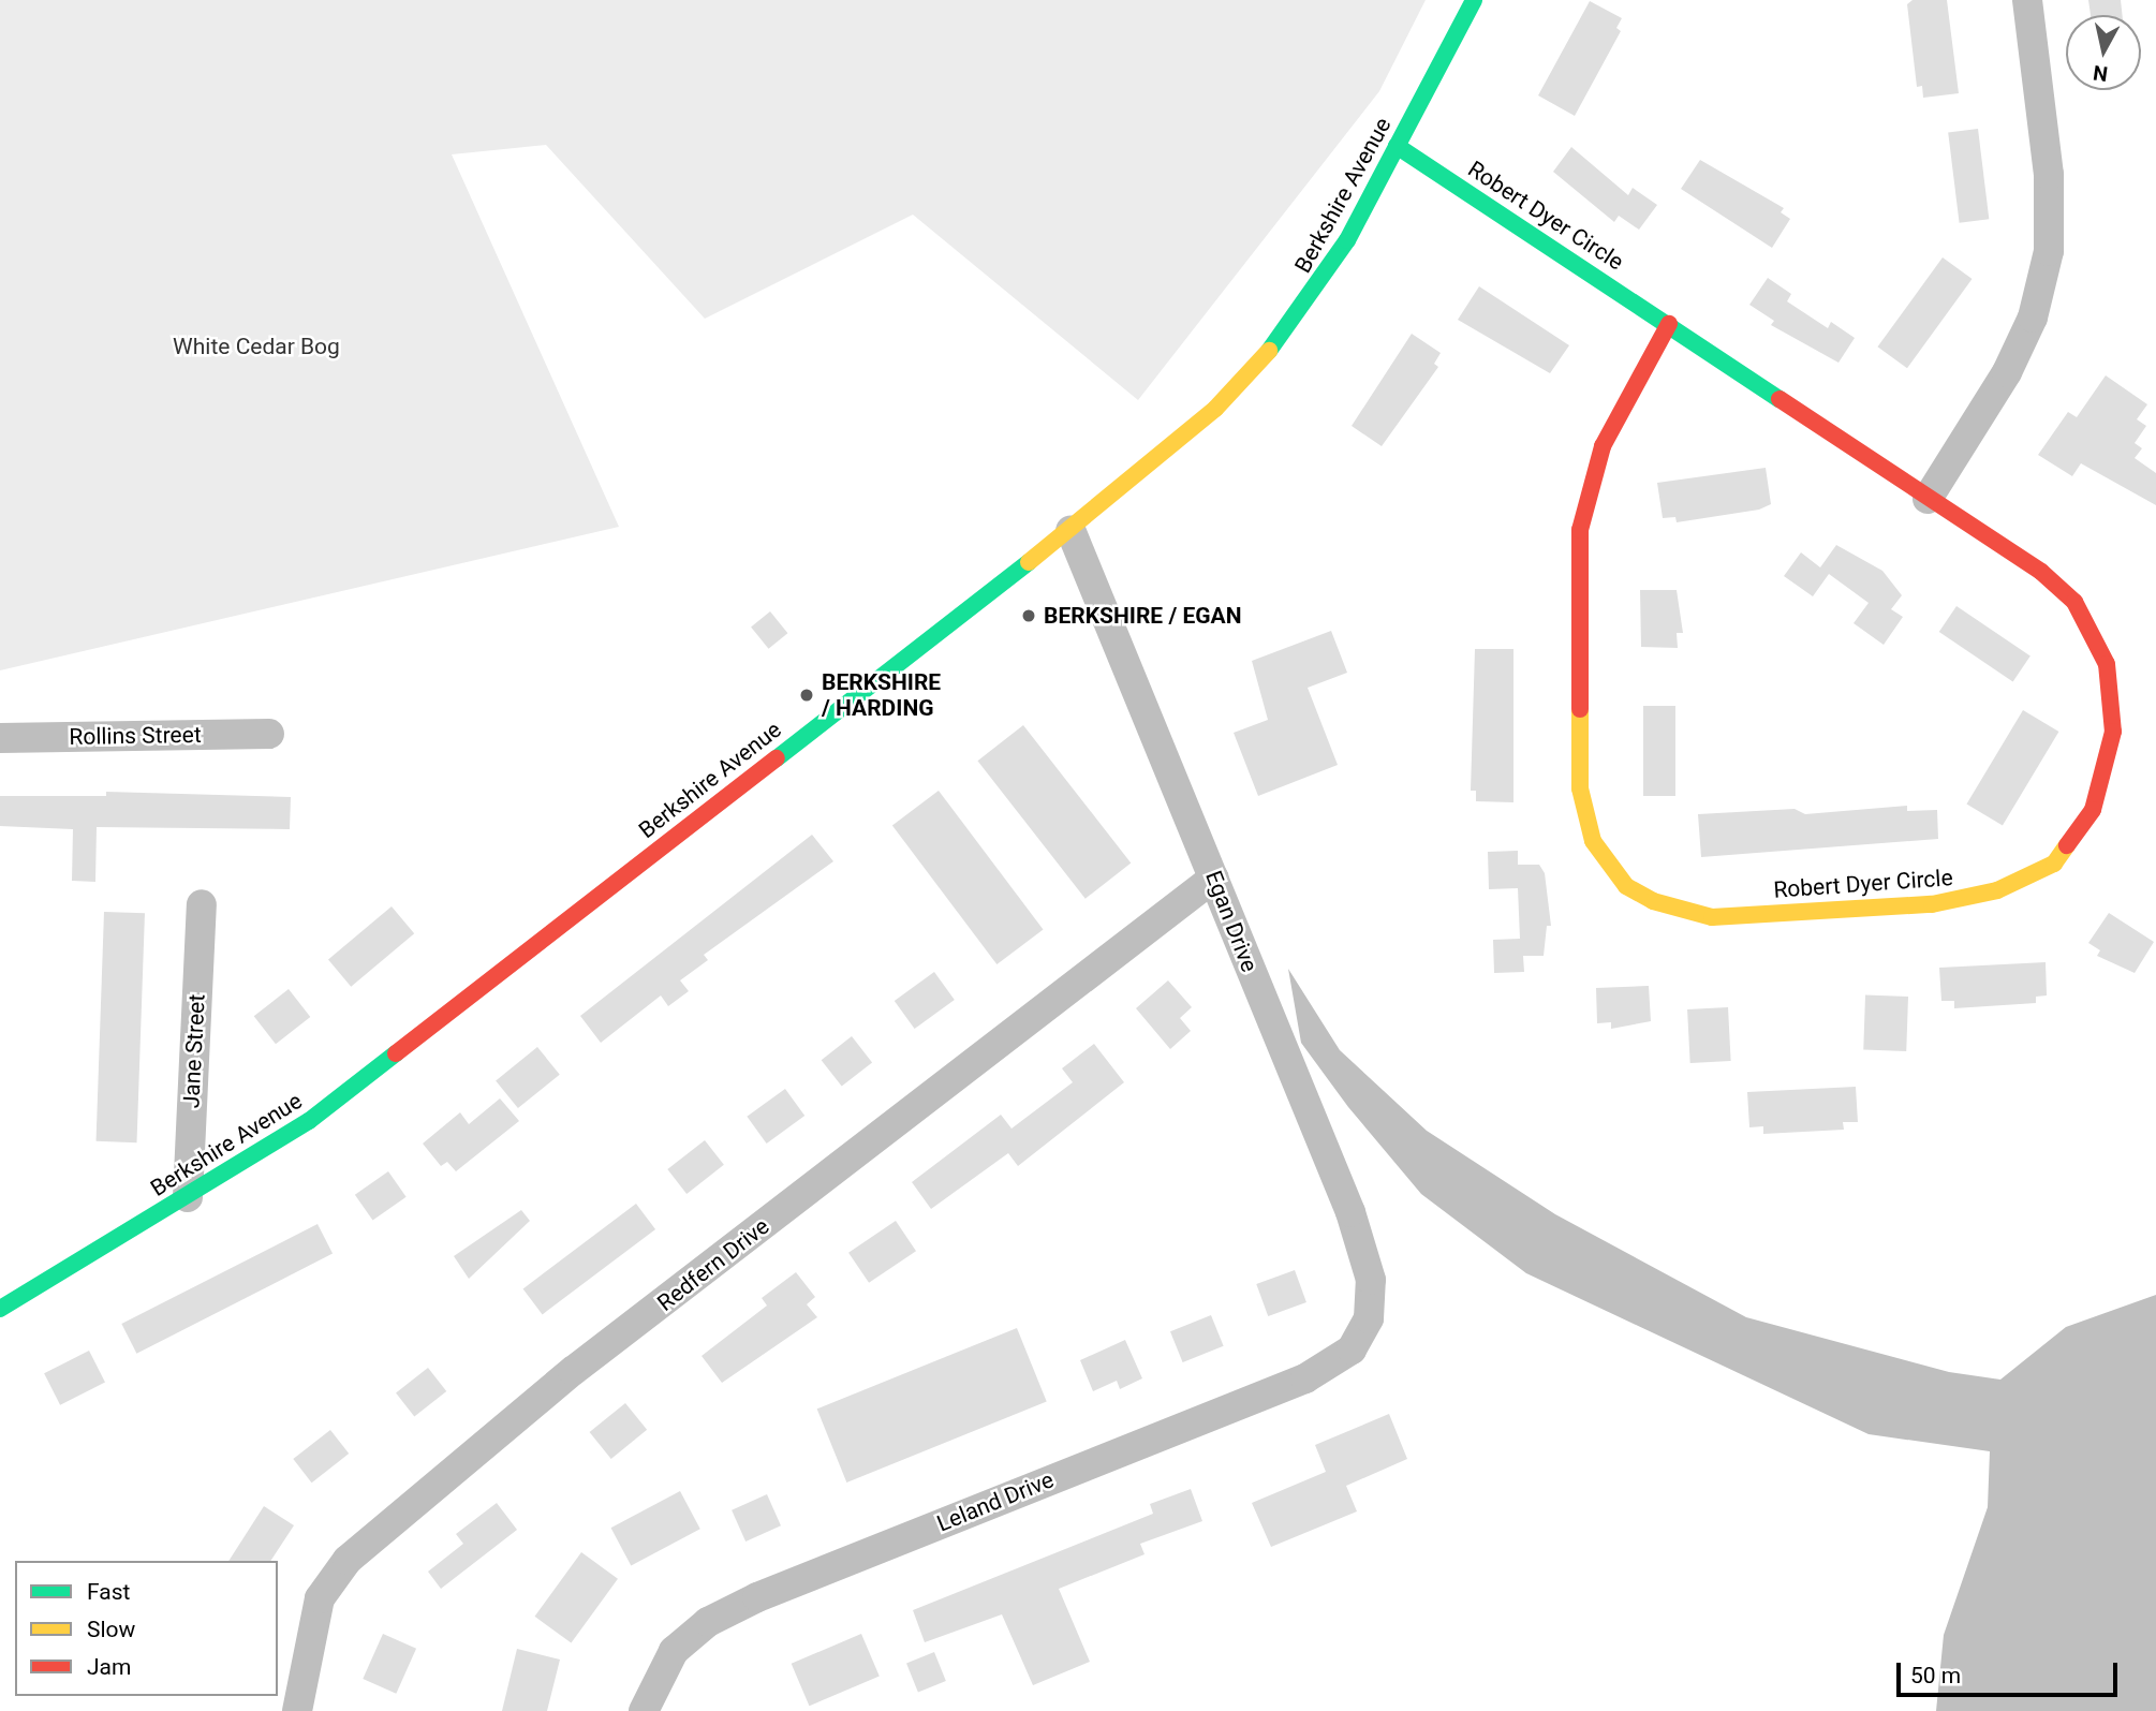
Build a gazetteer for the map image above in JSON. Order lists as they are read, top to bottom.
{
  "streets": {
    "street": [
      "Berkshire Avenue",
      "Robert Dyer Circle",
      "Rollins Street",
      "Egan Drive",
      "Jane Street",
      "Redfern Drive",
      "Leland Drive"
    ]
  },
  "crossings": [
    ["Berkshire Avenue", "Robert Dyer Circle"],
    ["Berkshire Avenue", "Egan Drive"],
    ["Berkshire Avenue", "Jane Street"],
    ["Egan Drive", "Redfern Drive"],
    ["Egan Drive", "Leland Drive"]
  ],
  "parks": ["White Cedar Bog"],
  "places": ["BERKSHIRE / EGAN", "BERKSHIRE / HARDING"],
  "legend": ["Fast", "Slow", "Jam"],
  "scale_bar": "50 m",
  "north": "bottom"
}
